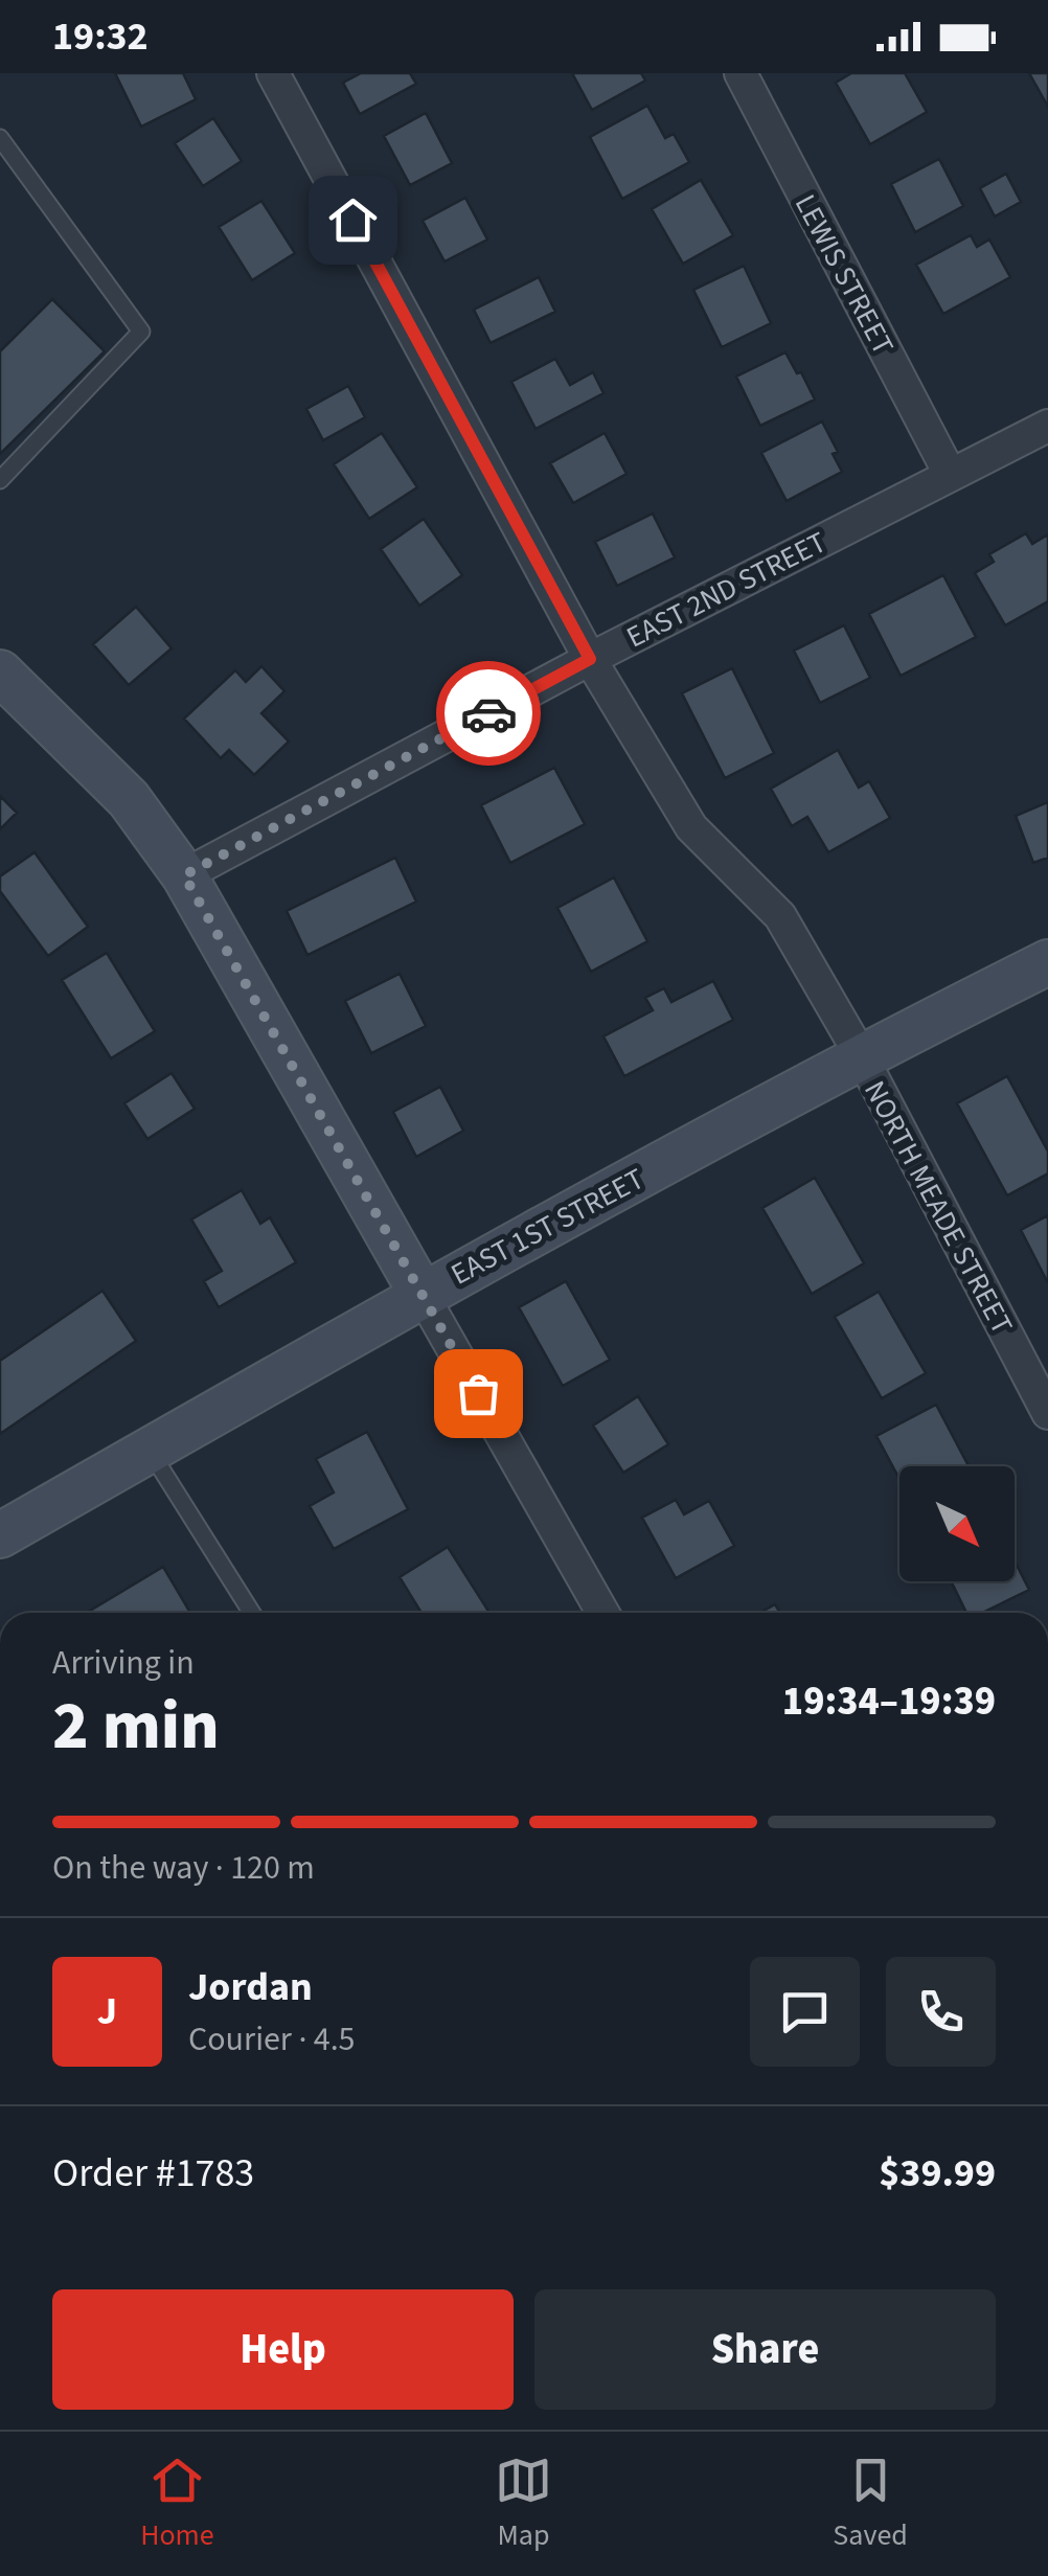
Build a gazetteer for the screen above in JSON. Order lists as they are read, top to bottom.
{
  "streets": {
    "street": [
      "LEWIS STREET",
      "EAST 2ND STREET",
      "NORTH MEADE STREET",
      "EAST 1ST STREET"
    ]
  },
  "crossings": [
    ["LEWIS STREET", "EAST 2ND STREET"],
    ["EAST 2ND STREET", "NORTH MEADE STREET"],
    ["NORTH MEADE STREET", "EAST 1ST STREET"]
  ],
  "north": "bottom right",
  "page": {
    "status": "19:32",
    "heading": ["2 min", "Arriving in", "19:34–19:39"],
    "panel": [
      "Jordan",
      "Courier · 4.5",
      "Order #1783",
      "$39.99"
    ],
    "bar": "On the way · 120 m",
    "round": "J",
    "buttons": ["Help", "Share"],
    "tabs": ["Home", "Map", "Saved"]
  }
}
